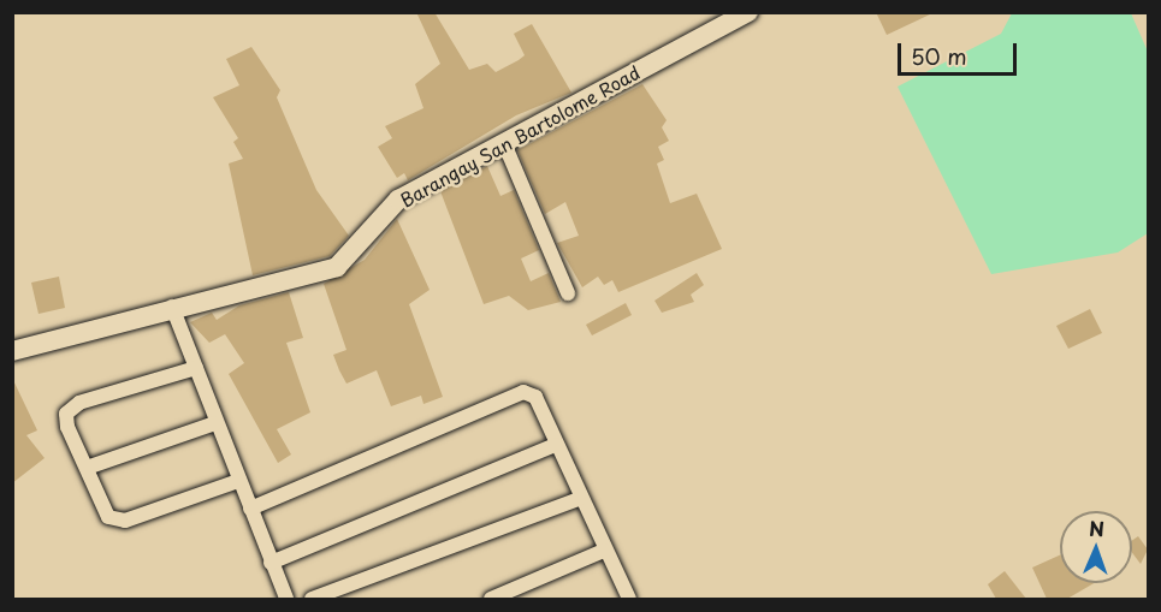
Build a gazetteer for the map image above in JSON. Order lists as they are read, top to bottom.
{
  "streets": {
    "street": ["Barangay San Bartolome Road"]
  },
  "scale_bar": "50 m",
  "north": "top"
}
